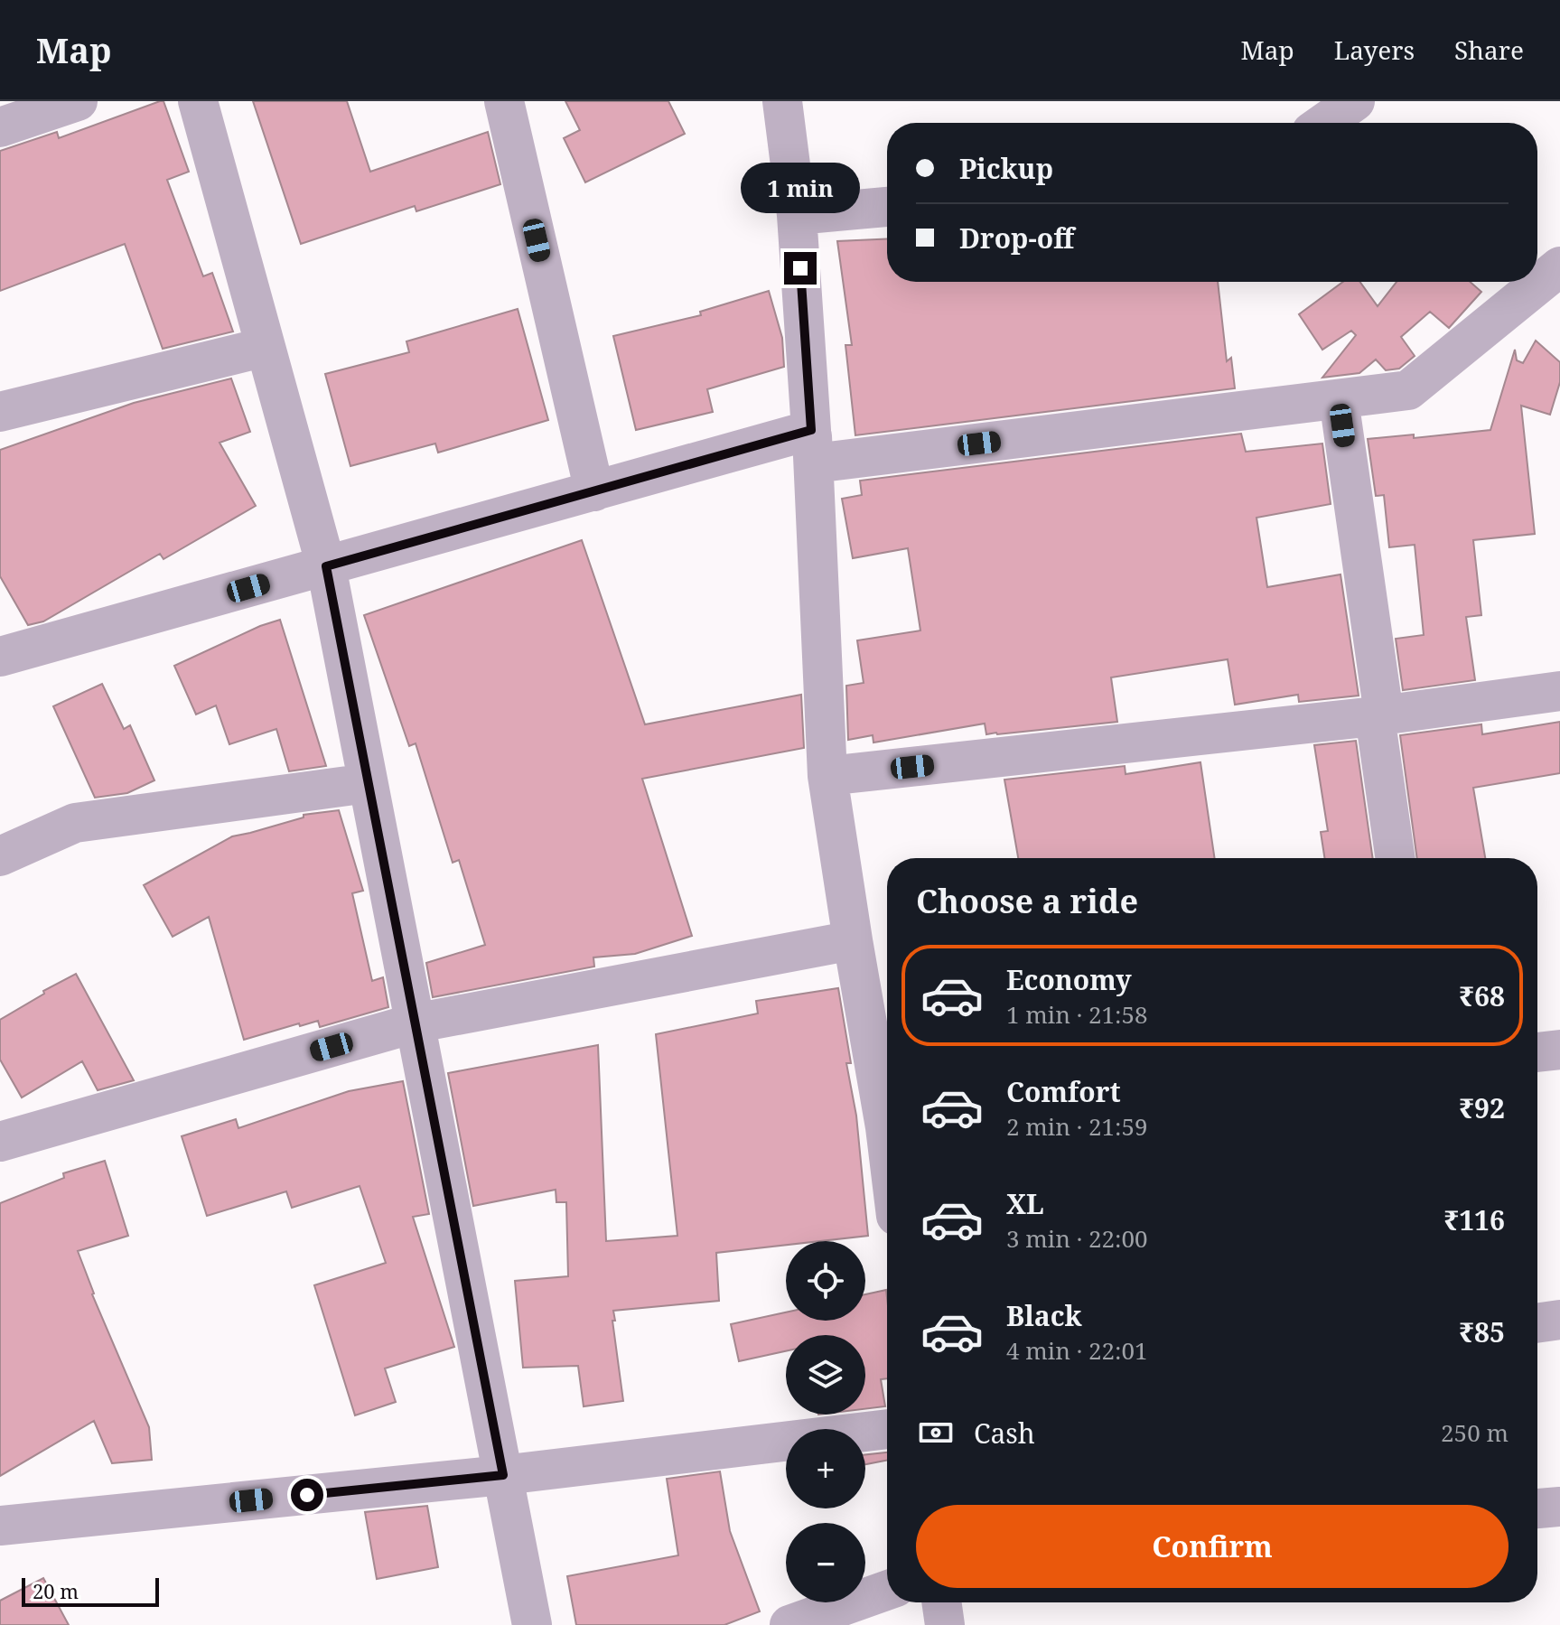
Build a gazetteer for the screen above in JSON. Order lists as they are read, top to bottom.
{
  "scale_bar": "20 m",
  "page": {
    "header": "Map",
    "nav": ["Map", "Layers", "Share"],
    "banner": ["Pickup", "Drop-off"],
    "bubble": "1 min",
    "heading": "Choose a ride",
    "list": [
      {
        "name": "Economy",
        "note": "1 min · 21:58",
        "value": "₹68"
      },
      {
        "name": "Comfort",
        "note": "2 min · 21:59",
        "value": "₹92"
      },
      {
        "name": "XL",
        "note": "3 min · 22:00",
        "value": "₹116"
      },
      {
        "name": "Black",
        "note": "4 min · 22:01",
        "value": "₹85"
      }
    ],
    "map_buttons": ["+", "−"],
    "pay": ["Cash", "250 m"],
    "buttons": "Confirm",
    "scale": "20 m"
  }
}
